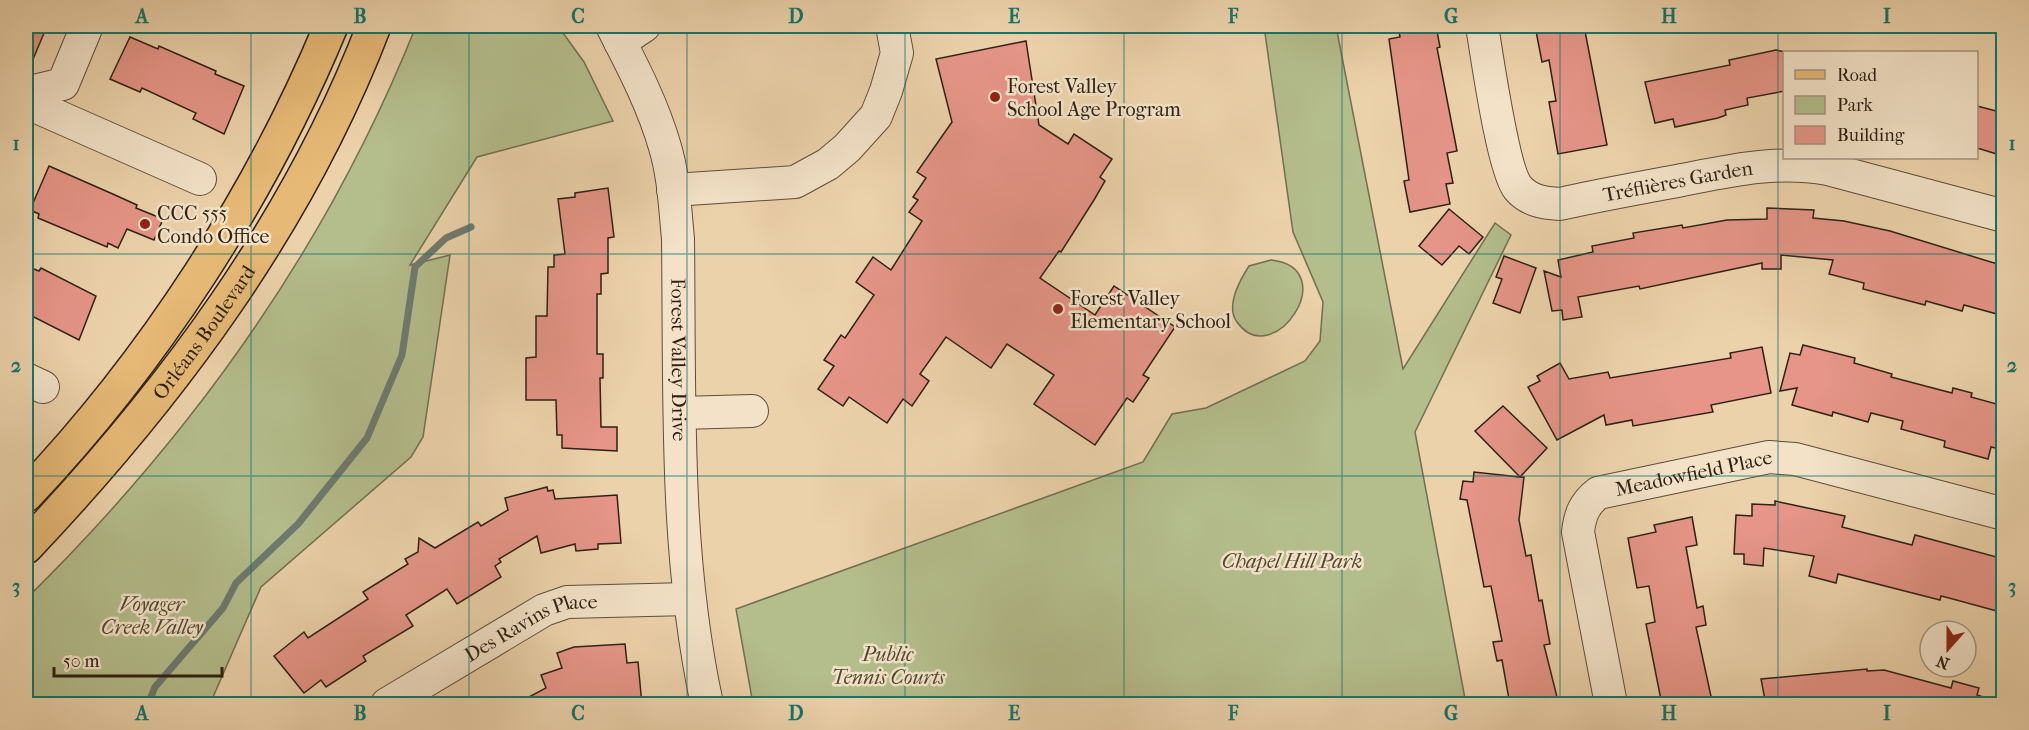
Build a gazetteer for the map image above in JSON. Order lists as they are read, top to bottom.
{
  "streets": {
    "main road": ["Orléans Boulevard"],
    "street": [
      "Tréflières Garden",
      "Forest Valley Drive",
      "Meadowfield Place",
      "Des Ravins Place"
    ]
  },
  "crossings": [
    ["Forest Valley Drive", "Des Ravins Place"]
  ],
  "parks": ["Chapel Hill Park", "Voyager Creek Valley", "Public Tennis Courts"],
  "places": ["Forest Valley School Age Program", "CCC 555 Condo Office", "Forest Valley Elementary School"],
  "legend": ["Road", "Park", "Building"],
  "scale_bar": "50 m",
  "north": "bottom",
  "grid": {
    "columns": [
      "A",
      "B",
      "C",
      "D",
      "E",
      "F",
      "G",
      "H",
      "I"
    ],
    "rows": ["1", "2", "3"]
  }
}
